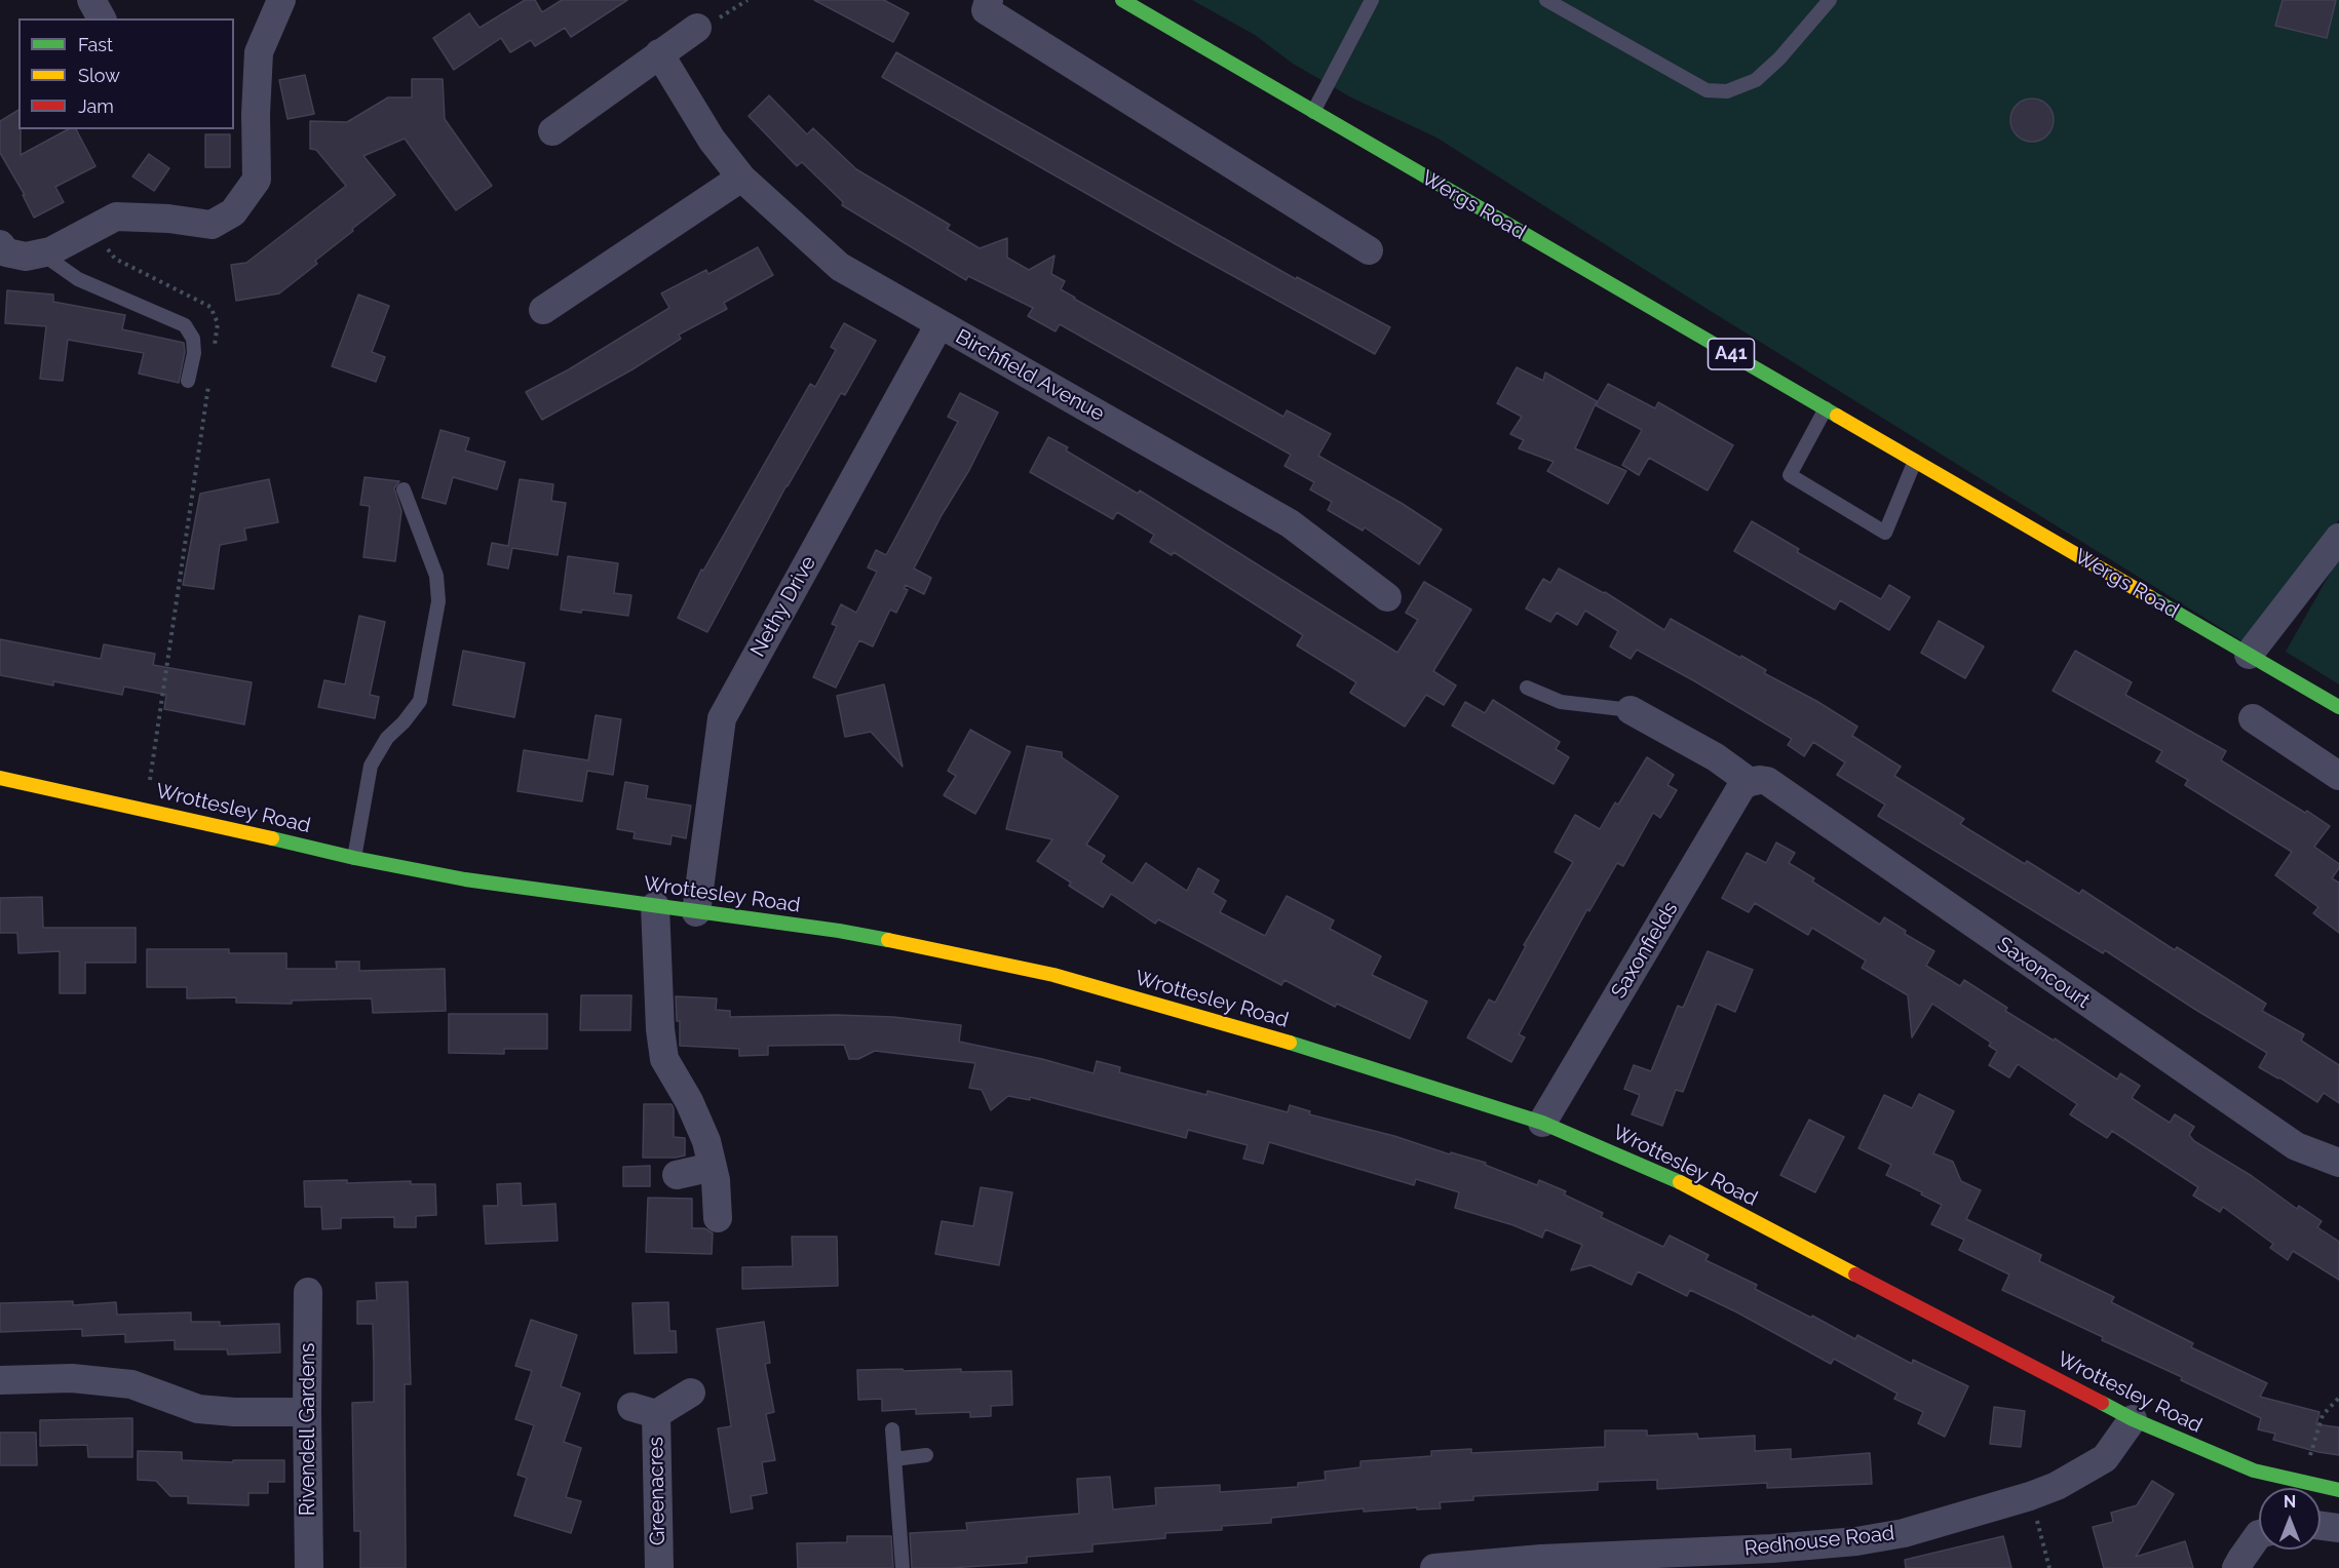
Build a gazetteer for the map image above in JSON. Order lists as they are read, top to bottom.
{
  "streets": {
    "main road": ["Wergs Road", "A41", "Wrottesley Road"],
    "street": [
      "Birchfield Avenue",
      "Nethy Drive",
      "Saxonfields",
      "Saxoncourt",
      "Rivendell Gardens",
      "Greenacres",
      "Redhouse Road"
    ]
  },
  "crossings": [
    ["Birchfield Avenue", "Nethy Drive"],
    ["Nethy Drive", "Wrottesley Road"],
    ["Wrottesley Road", "Saxonfields"],
    ["Wrottesley Road", "Redhouse Road"],
    ["Saxonfields", "Saxoncourt"]
  ],
  "legend": ["Fast", "Slow", "Jam"],
  "north": "top"
}
